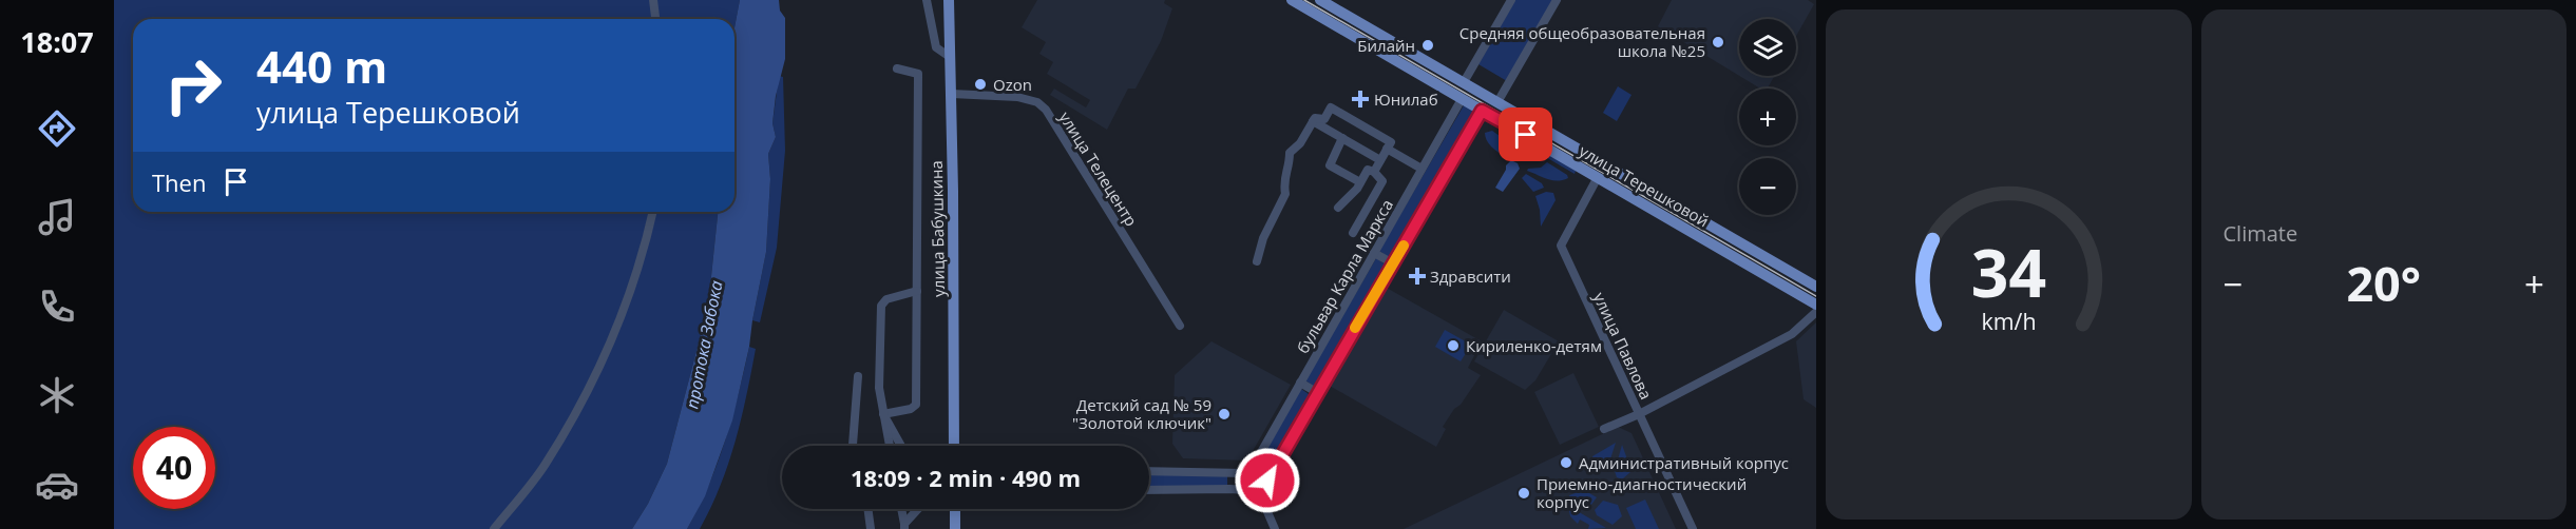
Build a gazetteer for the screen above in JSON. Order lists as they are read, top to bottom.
{
  "streets": {
    "main road": ["улица Терешковой", "улица Бабушкина"],
    "street": ["улица Телецентр", "бульвар Карла Маркса", "улица Павлова"]
  },
  "crossings": [
    ["улица Телецентр", "улица Бабушкина"],
    ["улица Терешковой", "бульвар Карла Маркса"],
    ["улица Терешковой", "улица Павлова"]
  ],
  "water": ["протока Забока"],
  "places": {
    "other": [
      "Средняя общеобразовательная школа №25",
      "Билайн",
      "Ozon",
      "Кириленко-детям",
      "Детский сад № 59 \"Золотой ключик\"",
      "Административный корпус",
      "Приемно-диагностический корпус"
    ],
    "health": ["Юнилаб", "Здравсити"]
  },
  "page": {
    "tabs": "18:07",
    "tile": "Climate",
    "map_buttons": ["+", "−"],
    "turn": ["440 m", "улица Терешковой"],
    "then": "Then",
    "heat": ["−", "20°", "+"],
    "limit": "40",
    "trip": "18:09 · 2 min · 490 m",
    "gauge": ["34", "km/h"]
  }
}
